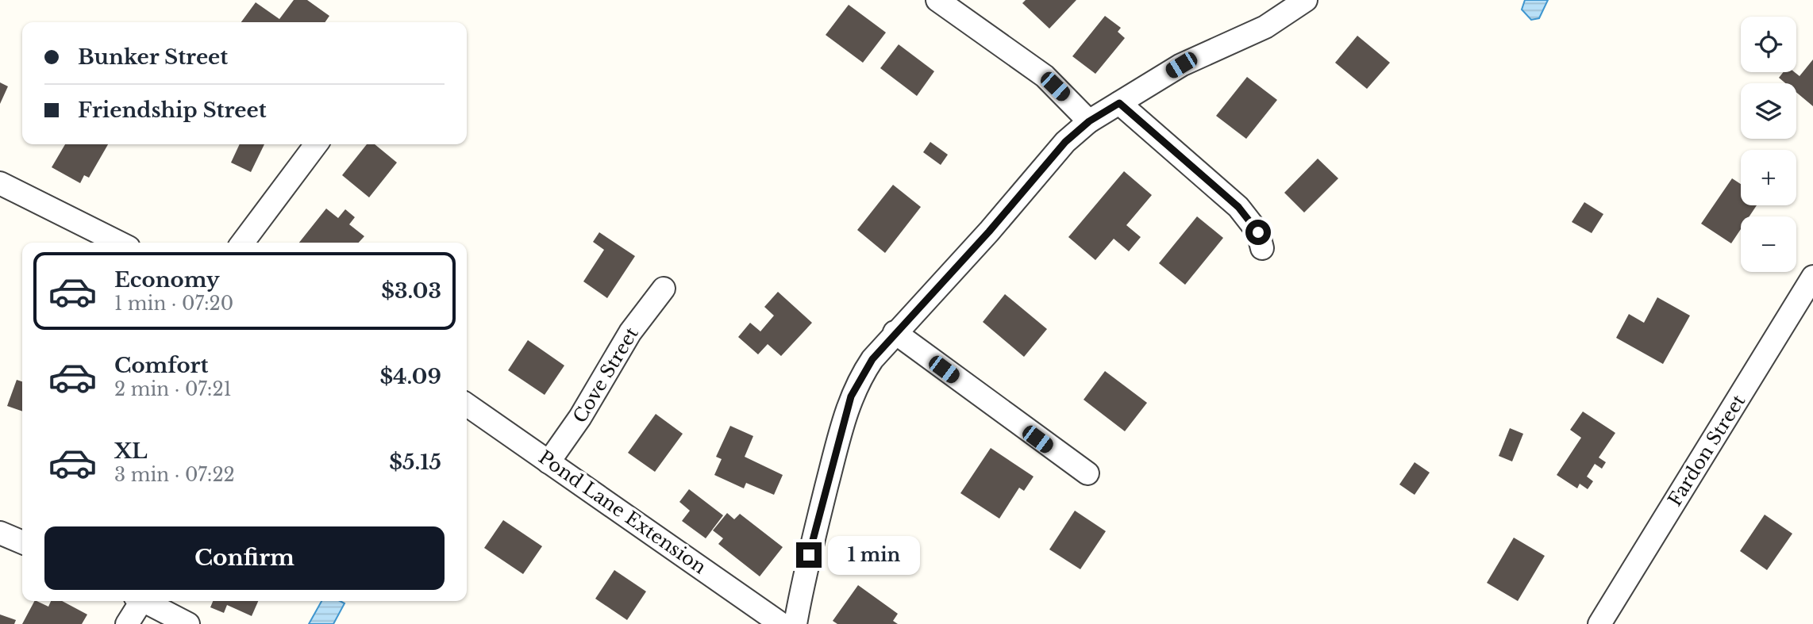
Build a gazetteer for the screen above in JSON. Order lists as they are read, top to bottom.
{
  "streets": {
    "street": ["Cove Street", "Fardon Street", "Pond Lane Extension"]
  },
  "crossings": [
    ["Cove Street", "Pond Lane Extension"]
  ],
  "page": {
    "map_buttons": ["+", "−"],
    "banner": ["Bunker Street", "Friendship Street"],
    "list": [
      {
        "name": "Economy",
        "note": "1 min · 07:20",
        "value": "$3.03"
      },
      {
        "name": "Comfort",
        "note": "2 min · 07:21",
        "value": "$4.09"
      },
      {
        "name": "XL",
        "note": "3 min · 07:22",
        "value": "$5.15"
      }
    ],
    "buttons": "Confirm",
    "bubble": "1 min"
  }
}
